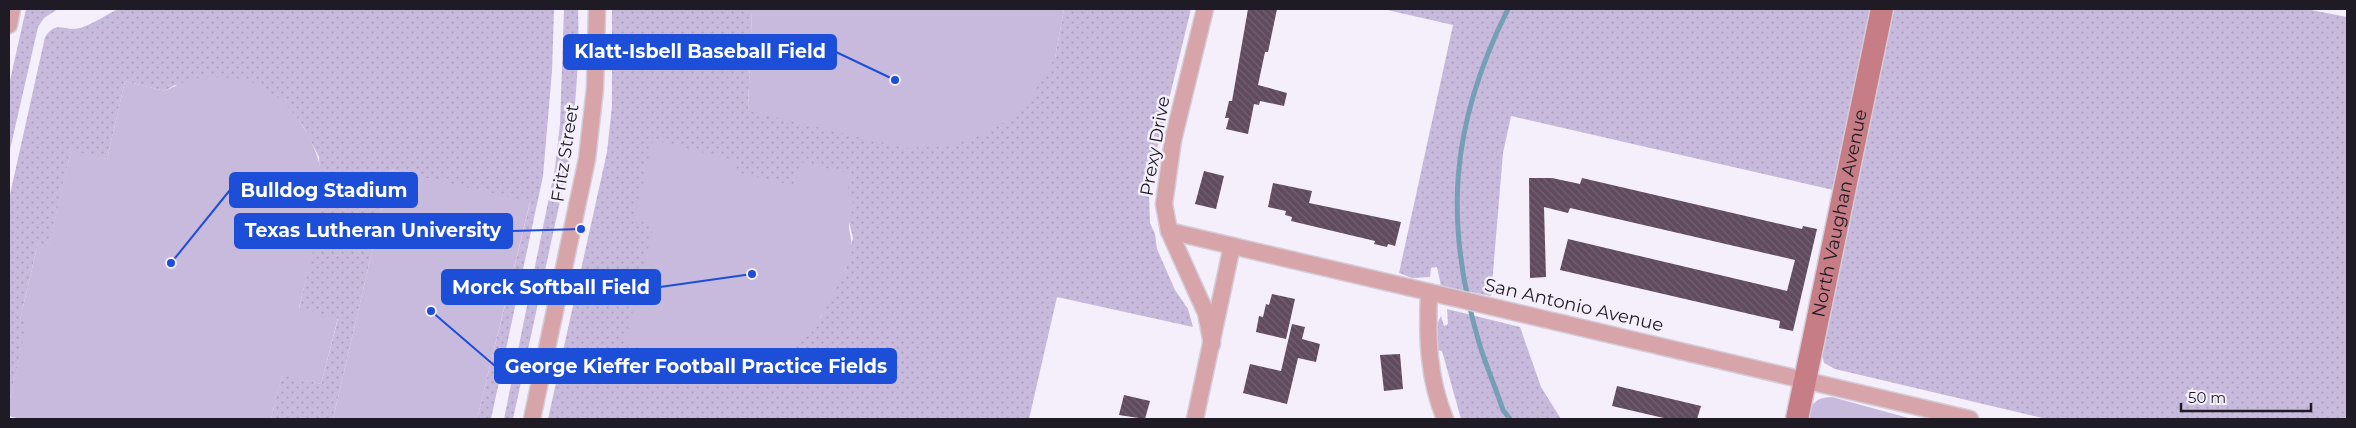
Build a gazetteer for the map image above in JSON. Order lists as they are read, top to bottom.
{
  "streets": {
    "street": [
      "Prexy Drive",
      "Fritz Street",
      "North Vaughan Avenue",
      "San Antonio Avenue"
    ]
  },
  "crossings": [
    ["Prexy Drive", "San Antonio Avenue"],
    ["North Vaughan Avenue", "San Antonio Avenue"]
  ],
  "places": [
    "Klatt-Isbell Baseball Field",
    "Texas Lutheran University",
    "Bulldog Stadium",
    "Morck Softball Field",
    "George Kieffer Football Practice Fields"
  ],
  "scale_bar": "50 m"
}
